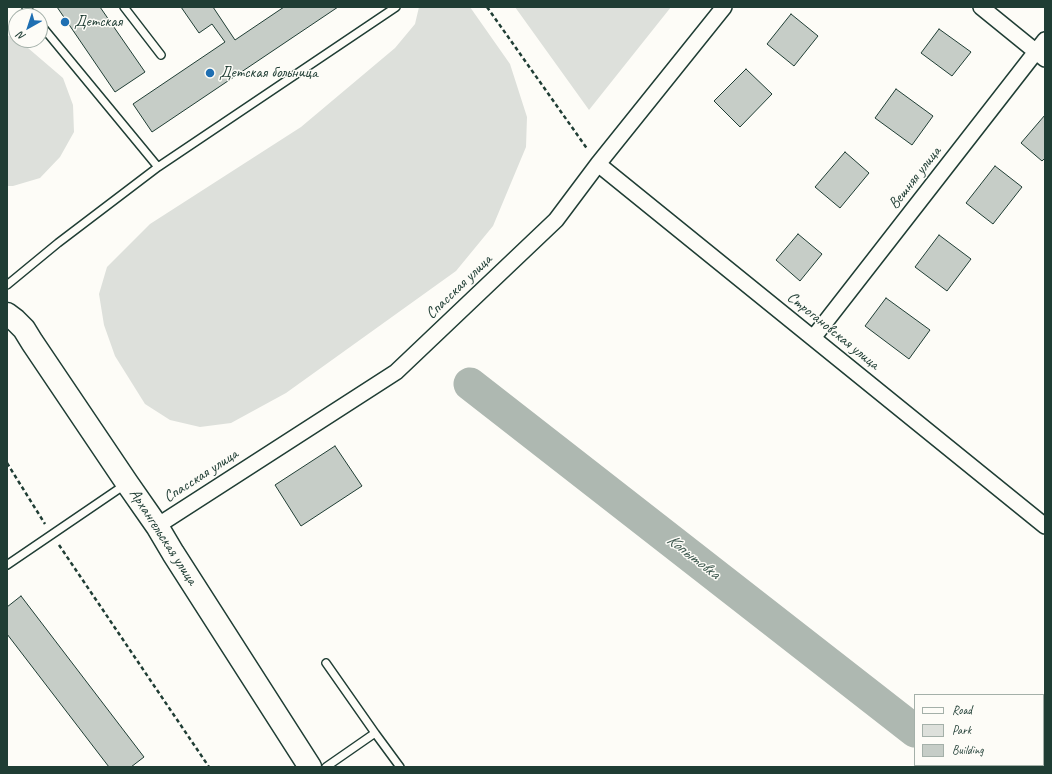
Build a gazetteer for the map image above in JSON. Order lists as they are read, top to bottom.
{
  "streets": {
    "main road": ["Архангельская улица"],
    "street": ["Вешняя улица", "Спасская улица", "Строгановская улица"]
  },
  "crossings": [
    ["Вешняя улица", "Строгановская улица"],
    ["Спасская улица", "Строгановская улица"],
    ["Спасская улица", "Архангельская улица"]
  ],
  "water": ["Копытовка"],
  "places": ["Детская", "Детская больница"],
  "legend": ["Road", "Park", "Building"],
  "north": "bottom left"
}
